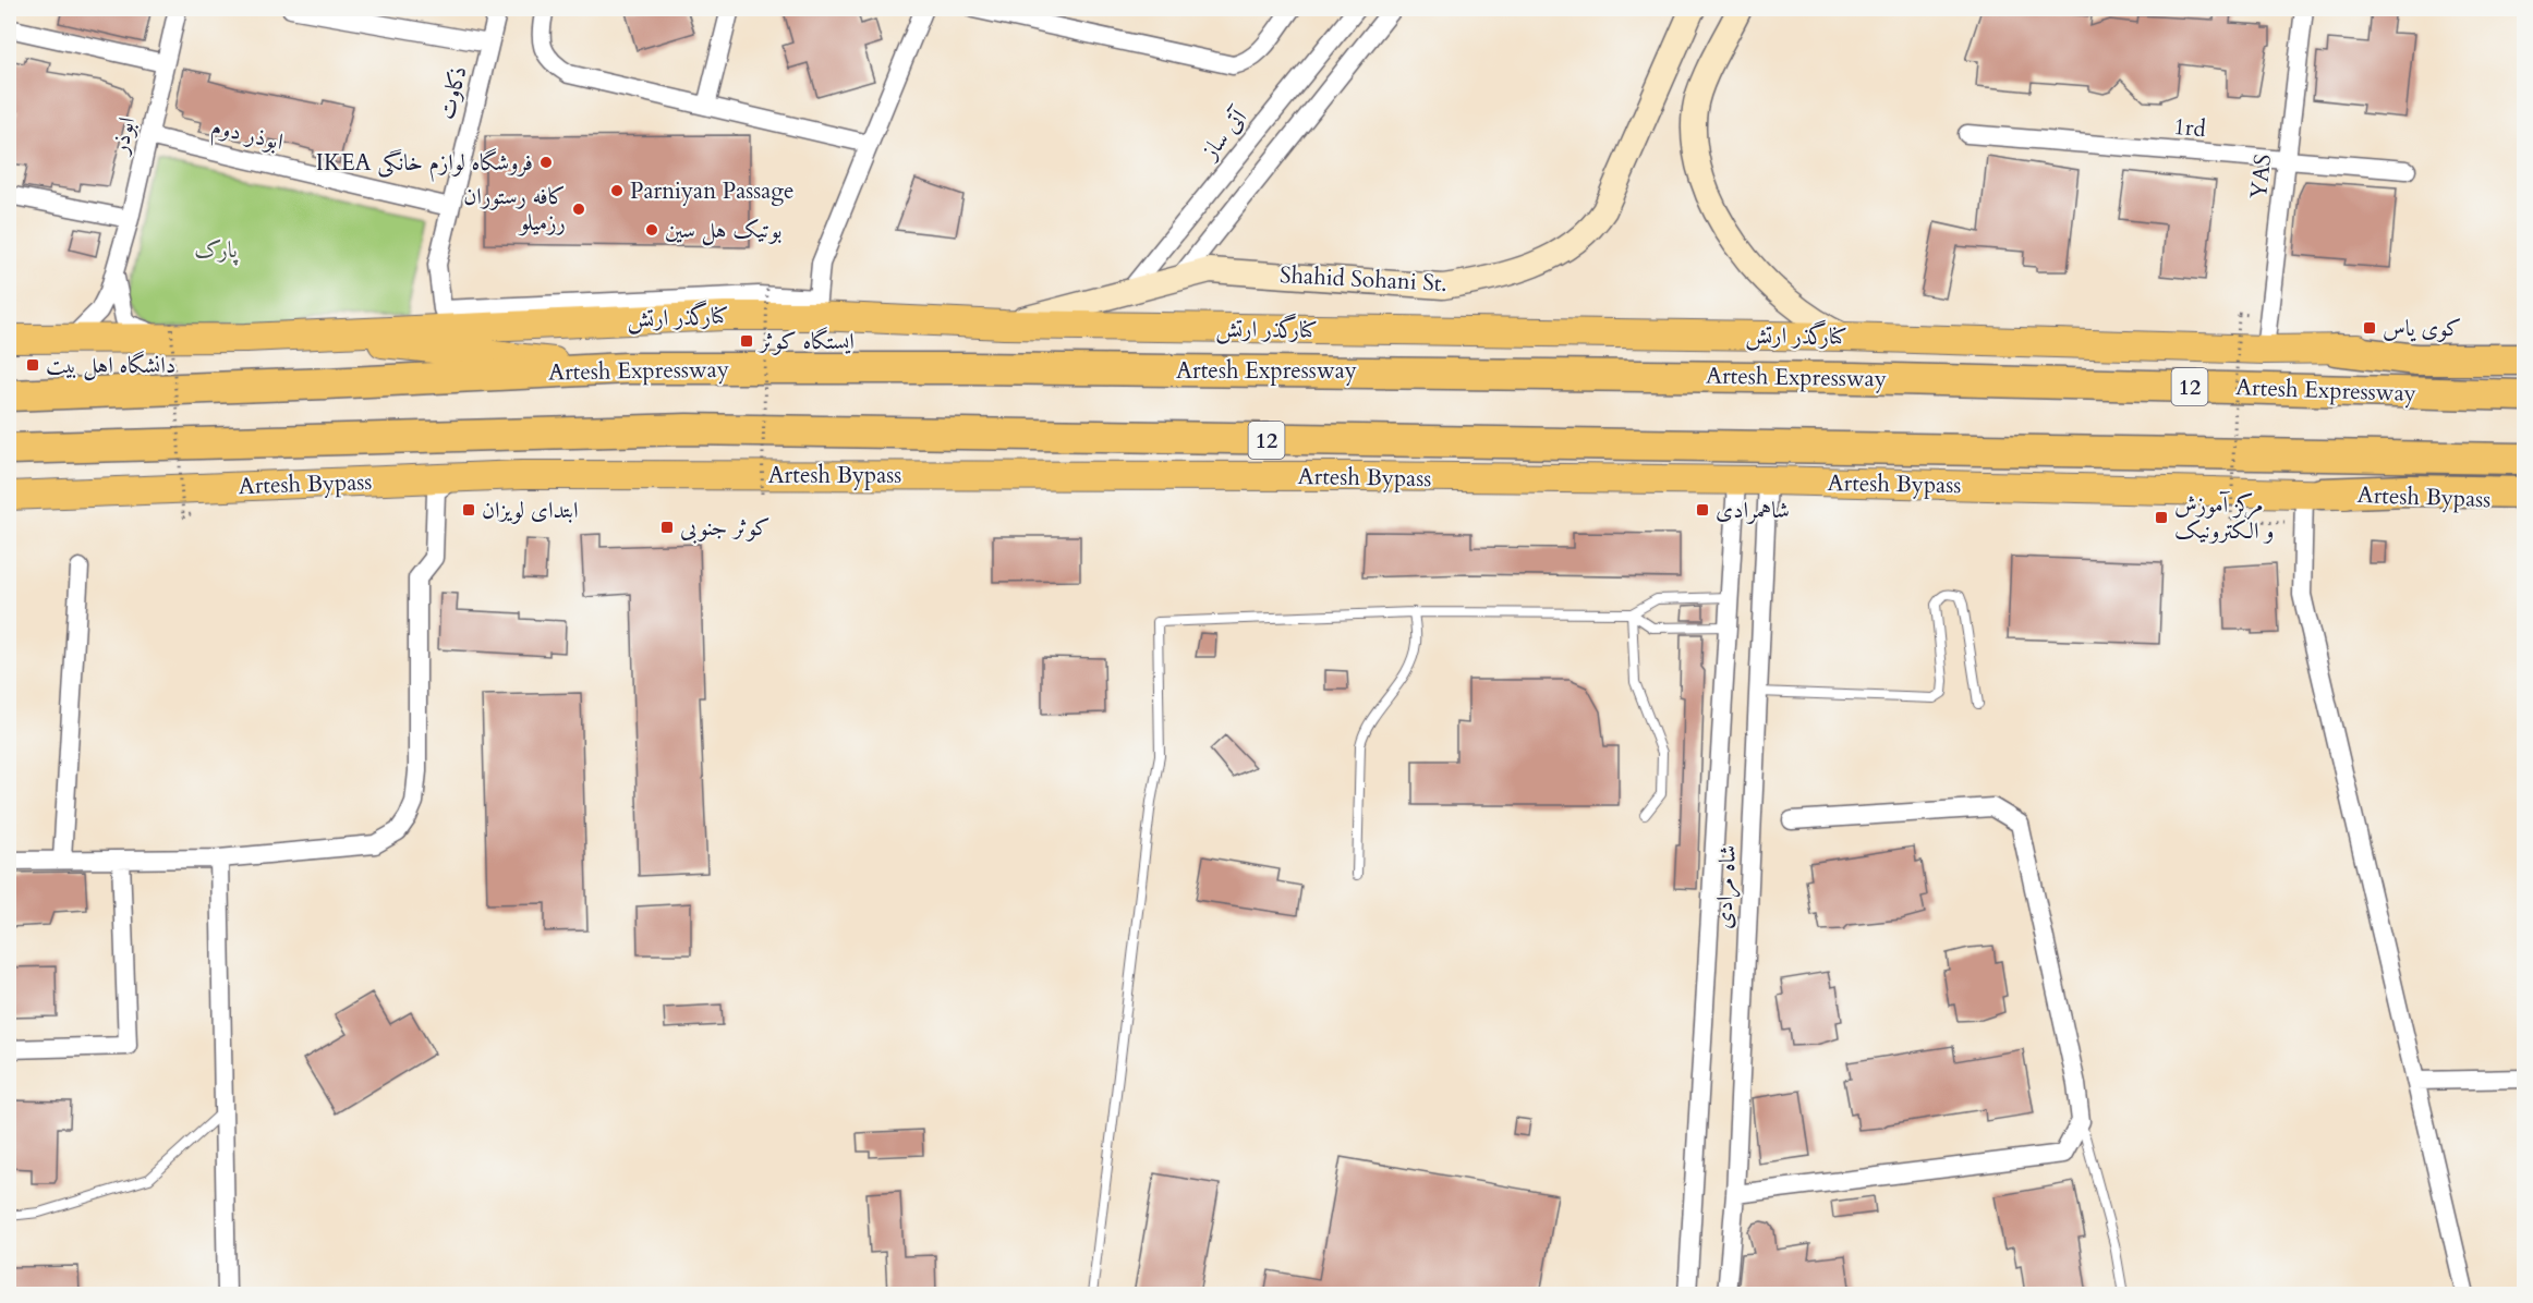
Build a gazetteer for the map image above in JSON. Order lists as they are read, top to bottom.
{
  "streets": {
    "highway": ["Artesh Expressway", "12"],
    "main road": ["Shahid Sohani St.", "کنارگذر ارتش", "Artesh Bypass"],
    "street": [
      "ذکاوت",
      "1rd",
      "ابوذر دوم",
      "آتی ساز",
      "ابوذر",
      "YAS",
      "شاه مرادی"
    ]
  },
  "crossings": [
    ["ذکاوت", "ابوذر دوم"],
    ["ذکاوت", "کنارگذر ارتش"],
    ["1rd", "YAS"],
    ["ابوذر دوم", "ابوذر"],
    ["آتی ساز", "Shahid Sohani St."],
    ["ابوذر", "کنارگذر ارتش"],
    ["YAS", "کنارگذر ارتش"],
    ["Shahid Sohani St.", "کنارگذر ارتش"],
    ["Artesh Bypass", "شاه مرادی"]
  ],
  "parks": ["پارک"],
  "places": {
    "other": [
      "IKEA فروشگاه لوازم خانگی",
      "Parniyan Passage",
      "کافه رستوران رزمیلو",
      "بوتیک هل سین"
    ],
    "transit": [
      "کوی یاس",
      "ایستگاه کوثر",
      "دانشگاه اهل بیت",
      "ابتدای لویزان",
      "شاهمرادی",
      "مرکز آموزش و الکترونیک",
      "کوثر جنوبی"
    ]
  }
}
